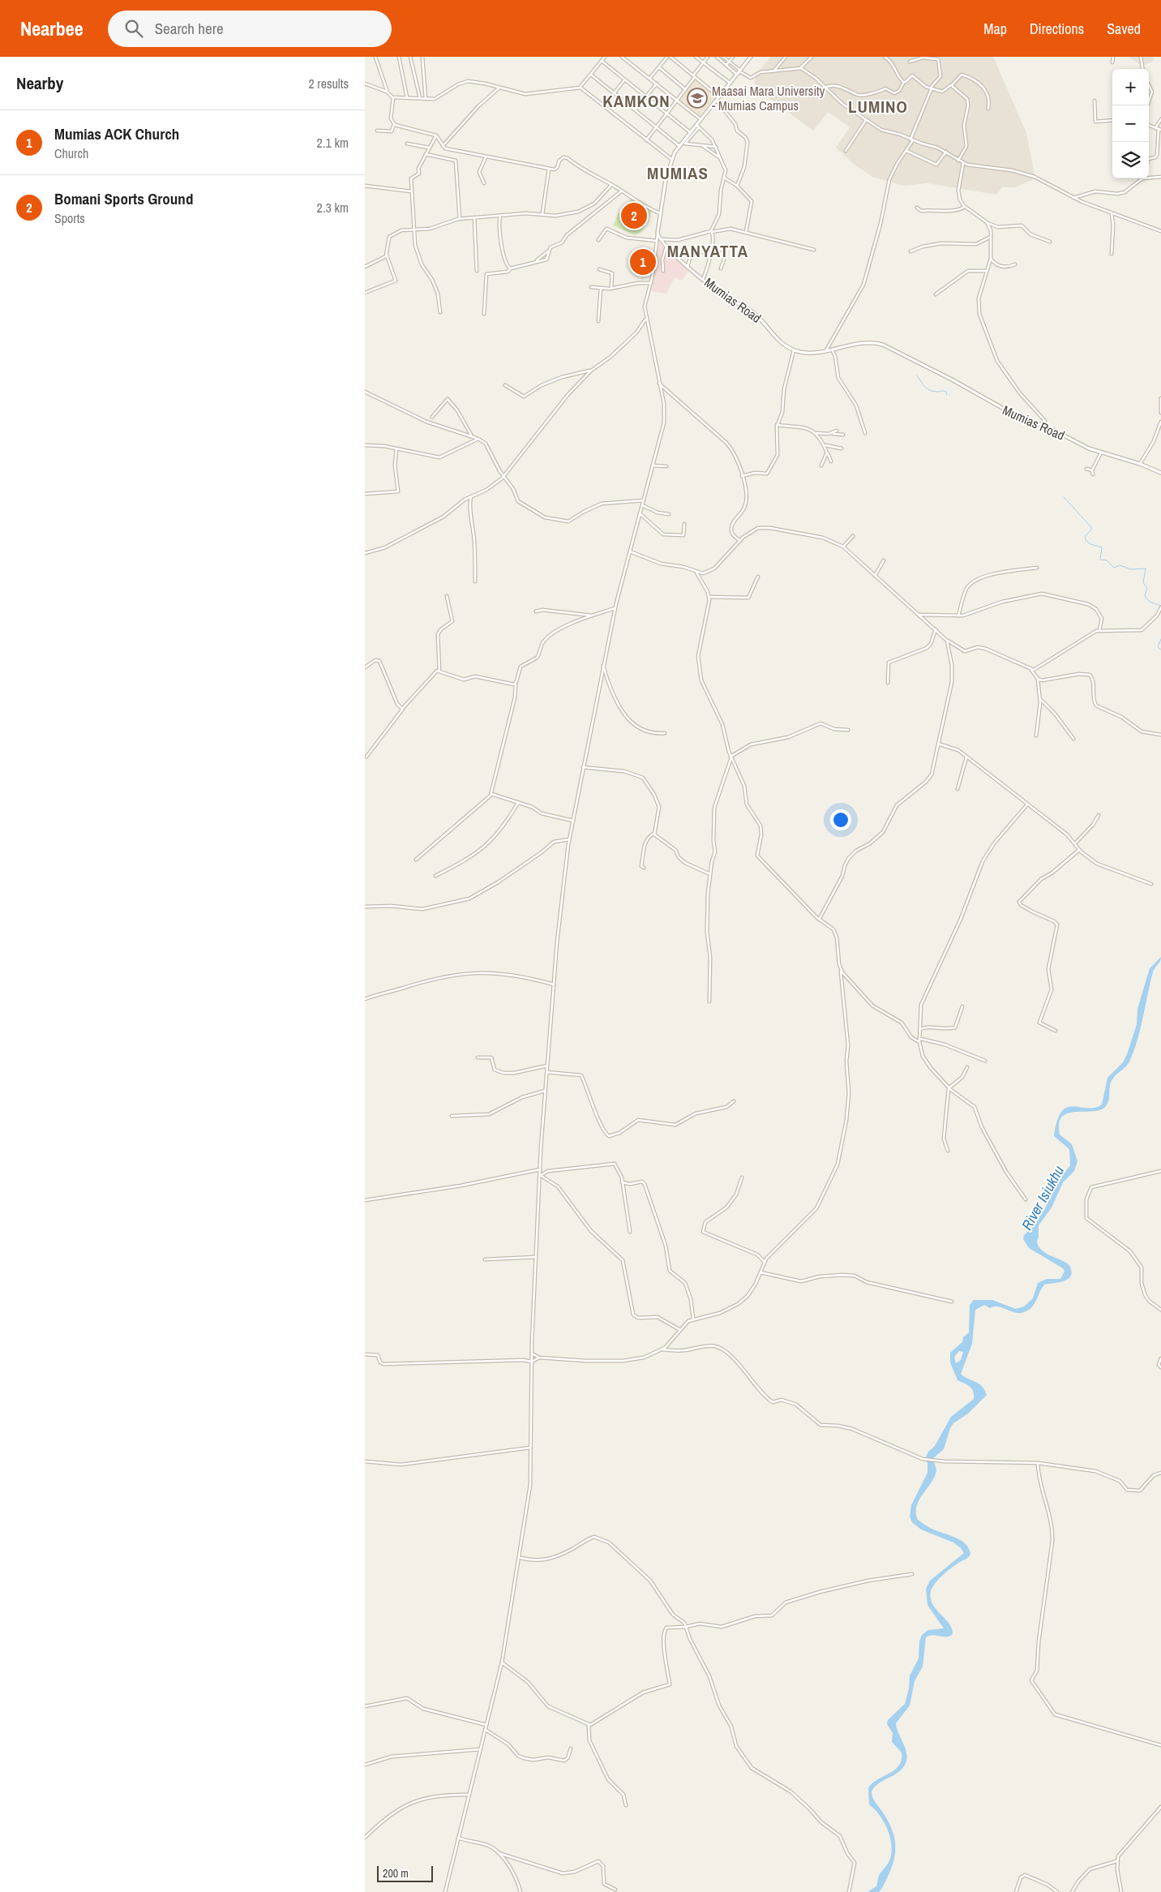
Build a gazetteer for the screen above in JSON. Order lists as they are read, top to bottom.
{
  "streets": {
    "street": ["Mumias Road"]
  },
  "districts": [
    "KAMKON",
    "LUMINO",
    "MUMIAS",
    "MANYATTA"
  ],
  "water": ["River Isiukhu"],
  "places": {
    "school or university": ["Maasai Mara University - Mumias Campus"]
  },
  "scale_bar": "200 m",
  "page": {
    "header": "Nearbee",
    "search": "Search here",
    "nav": ["Map", "Directions", "Saved"],
    "heading": ["Nearby", "2 results"],
    "map_buttons": ["+", "−"],
    "list": [
      {
        "mark": "1",
        "name": "Mumias ACK Church",
        "note": "Church",
        "value": "2.1 km"
      },
      {
        "mark": "2",
        "name": "Bomani Sports Ground",
        "note": "Sports",
        "value": "2.3 km"
      }
    ],
    "pins": ["2", "1"],
    "scale": "200 m"
  }
}
